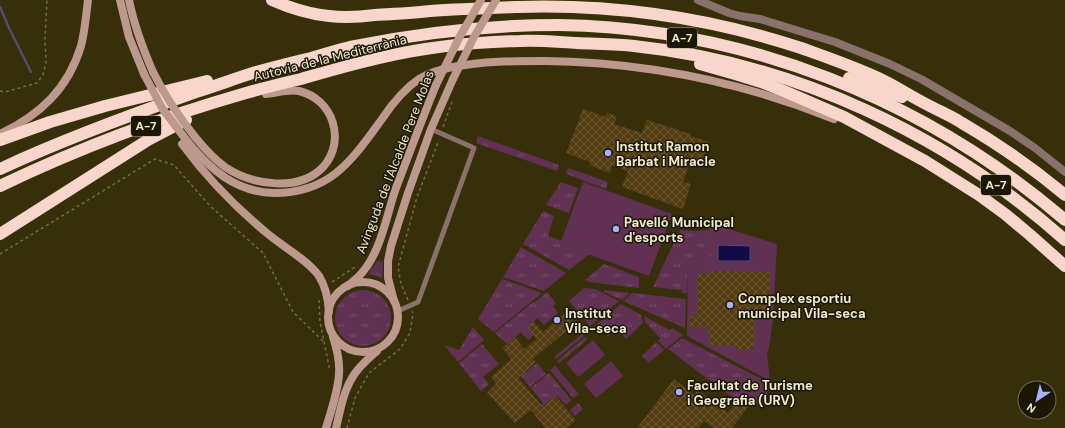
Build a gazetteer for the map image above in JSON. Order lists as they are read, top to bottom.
{
  "streets": {
    "highway": ["A-7", "Autovia de la Mediterrània"],
    "street": ["Avinguda de l'Alcalde Pere Molas"]
  },
  "places": [
    "Institut Ramon Barbat i Miracle",
    "Pavelló Municipal d'esports",
    "Complex esportiu municipal Vila-seca",
    "Institut Vila-seca",
    "Facultat de Turisme i Geografia (URV)"
  ],
  "north": "bottom left"
}
